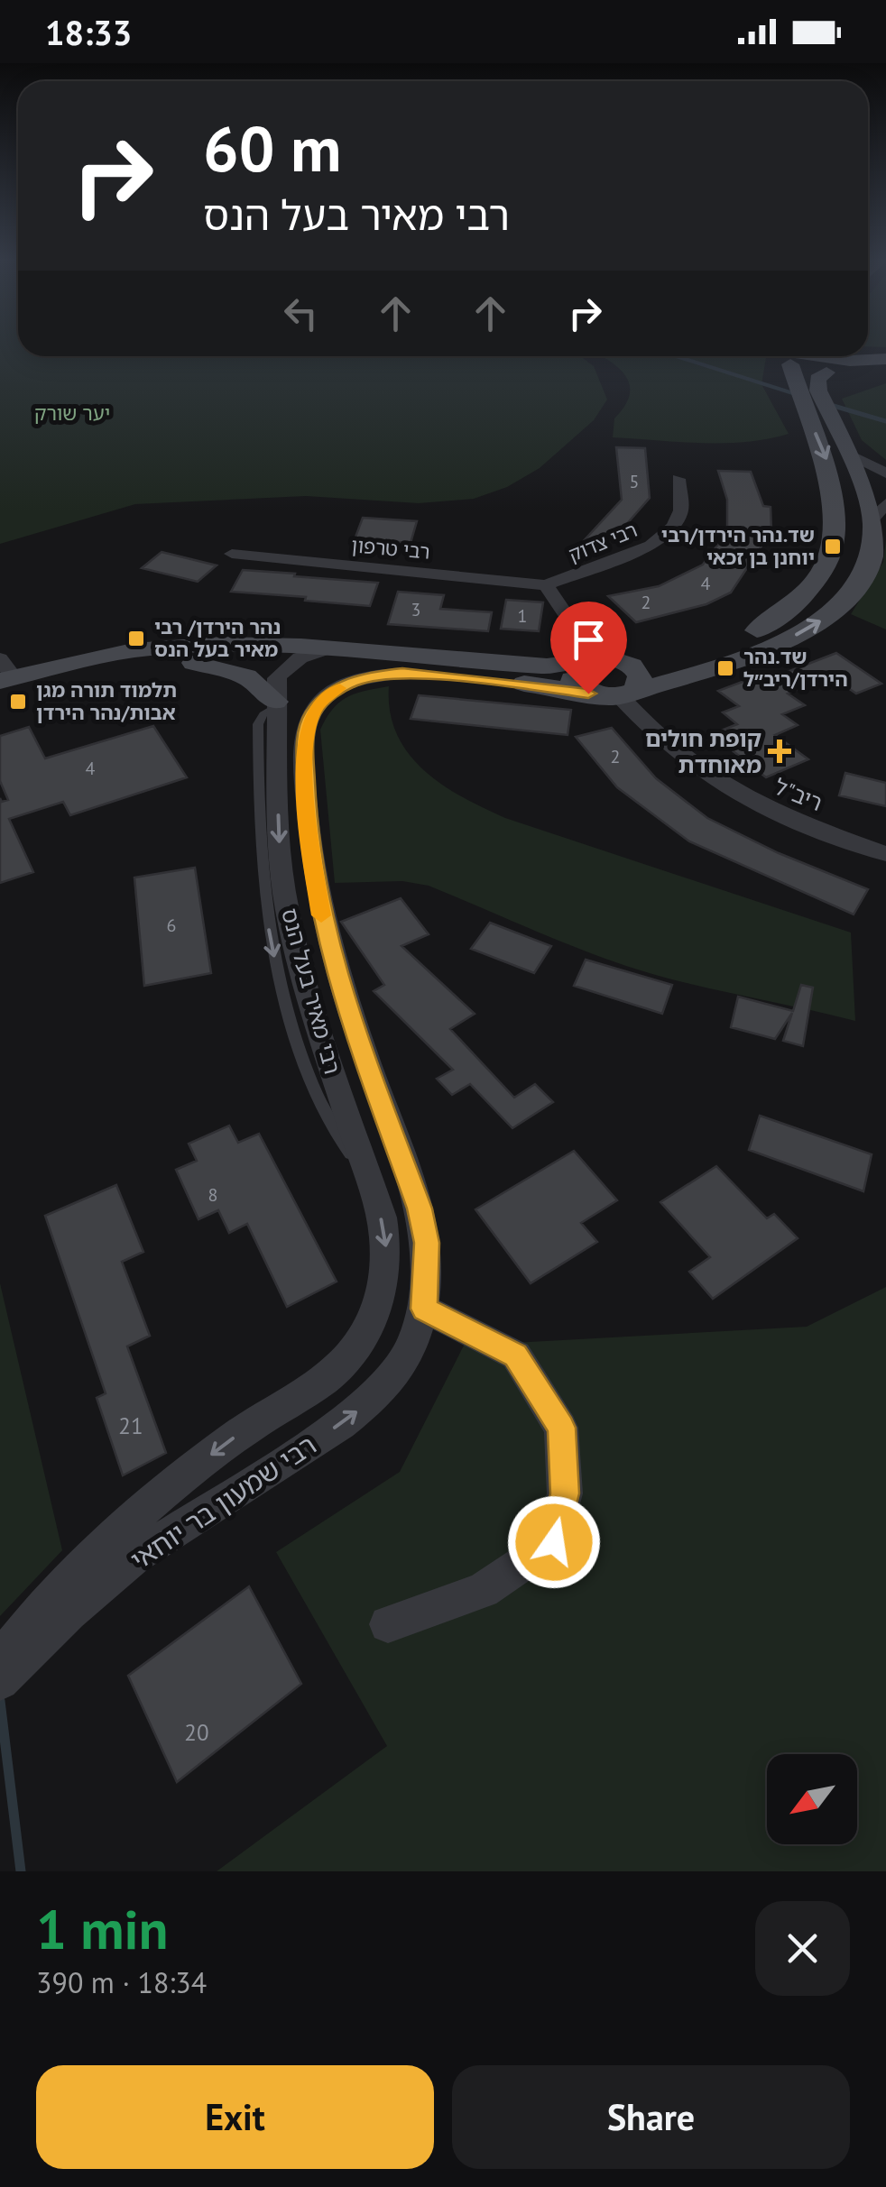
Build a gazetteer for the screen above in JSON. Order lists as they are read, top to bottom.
{
  "streets": {
    "street": [
      "רבי צדוק",
      "רבי טרפון",
      "ריב\"ל",
      "רבי מאיר בעל הנס",
      "רבי שמעון בר יוחאי"
    ]
  },
  "crossings": [
    ["רבי צדוק", "רבי טרפון"],
    ["רבי מאיר בעל הנס", "רבי שמעון בר יוחאי"]
  ],
  "one_way": ["רבי מאיר בעל הנס"],
  "parks": ["יער שורק"],
  "places": {
    "transit": [
      "שד.נהר הירדן/רבי יוחנן בן זכאי",
      "נהר הירדן/ רבי מאיר בעל הנס",
      "שד.נהר הירדן/ריב״ל",
      "תלמוד תורה מגן אבות/נהר הירדן"
    ],
    "health": ["קופת חולים מאוחדת"]
  },
  "house_numbers": [
    "5",
    "4",
    "2",
    "3",
    "1",
    "2",
    "4",
    "6",
    "8",
    "21",
    "20"
  ],
  "north": "bottom left",
  "page": {
    "status": "18:33",
    "turn": ["60 m", "רבי מאיר בעל הנס"],
    "heading": ["1 min", "390 m · 18:34"],
    "buttons": ["Exit", "Share"]
  }
}
